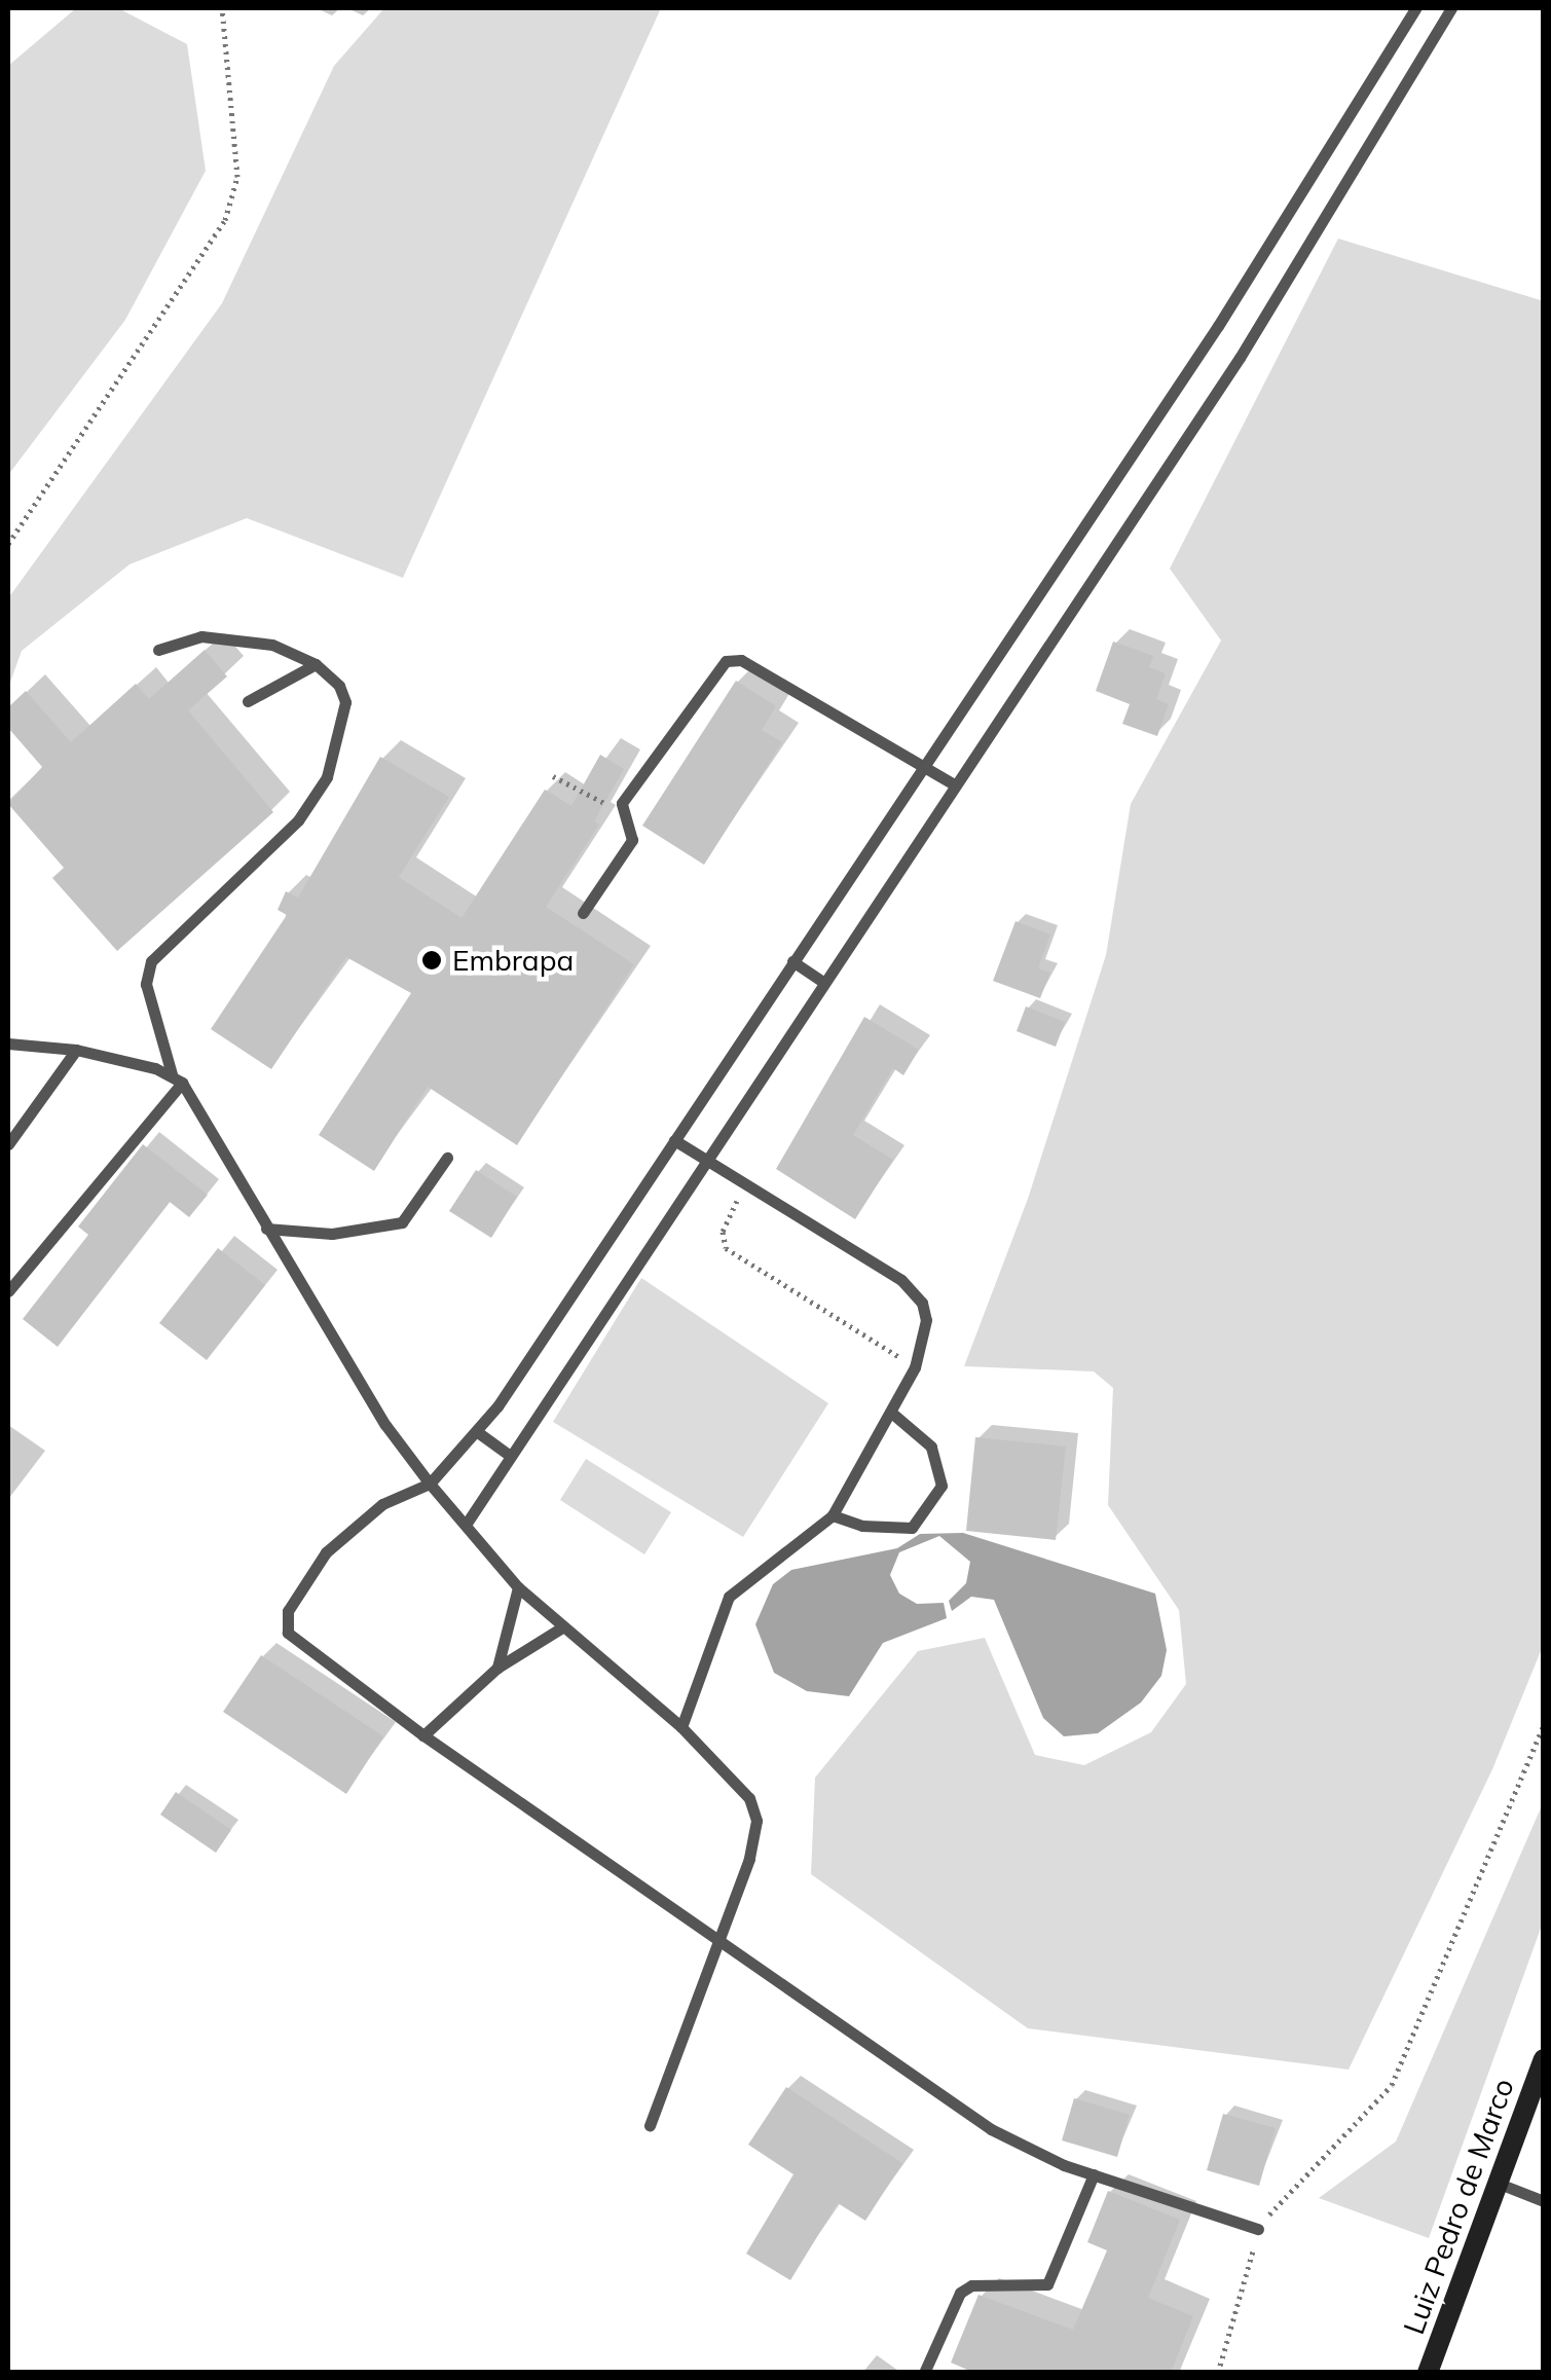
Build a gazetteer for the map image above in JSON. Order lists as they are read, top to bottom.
{
  "streets": {
    "main road": ["Luiz Pedro de Marco"]
  },
  "places": ["Embrapa"]
}
